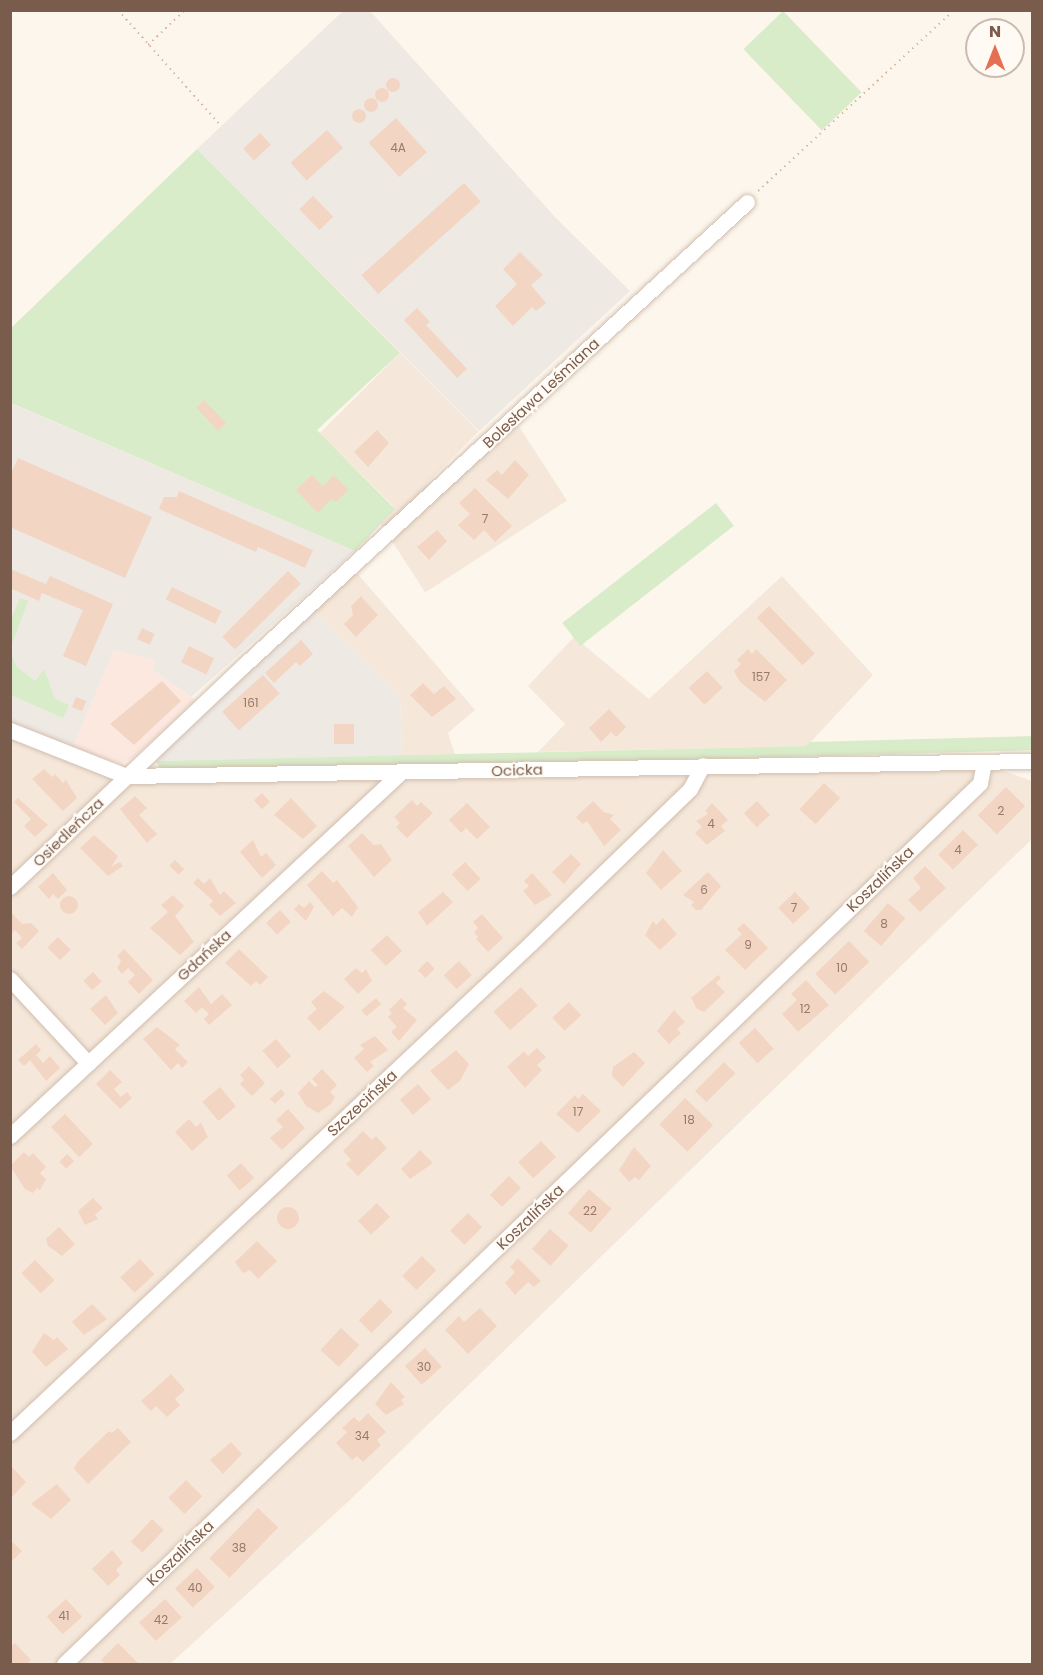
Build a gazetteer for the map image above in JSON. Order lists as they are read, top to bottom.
{
  "streets": {
    "street": [
      "Bolesława Leśmiana",
      "Ocicka",
      "Osiedleńcza",
      "Koszalińska",
      "Gdańska",
      "Szczecińska"
    ]
  },
  "crossings": [
    ["Bolesława Leśmiana", "Ocicka"],
    ["Bolesława Leśmiana", "Osiedleńcza"],
    ["Ocicka", "Osiedleńcza"],
    ["Ocicka", "Koszalińska"],
    ["Ocicka", "Gdańska"],
    ["Ocicka", "Szczecińska"]
  ],
  "house_numbers": [
    "4A",
    "7",
    "157",
    "161",
    "2",
    "4",
    "4",
    "6",
    "7",
    "8",
    "9",
    "10",
    "12",
    "17",
    "18",
    "22",
    "30",
    "34",
    "38",
    "40",
    "41",
    "42"
  ],
  "north": "top"
}
